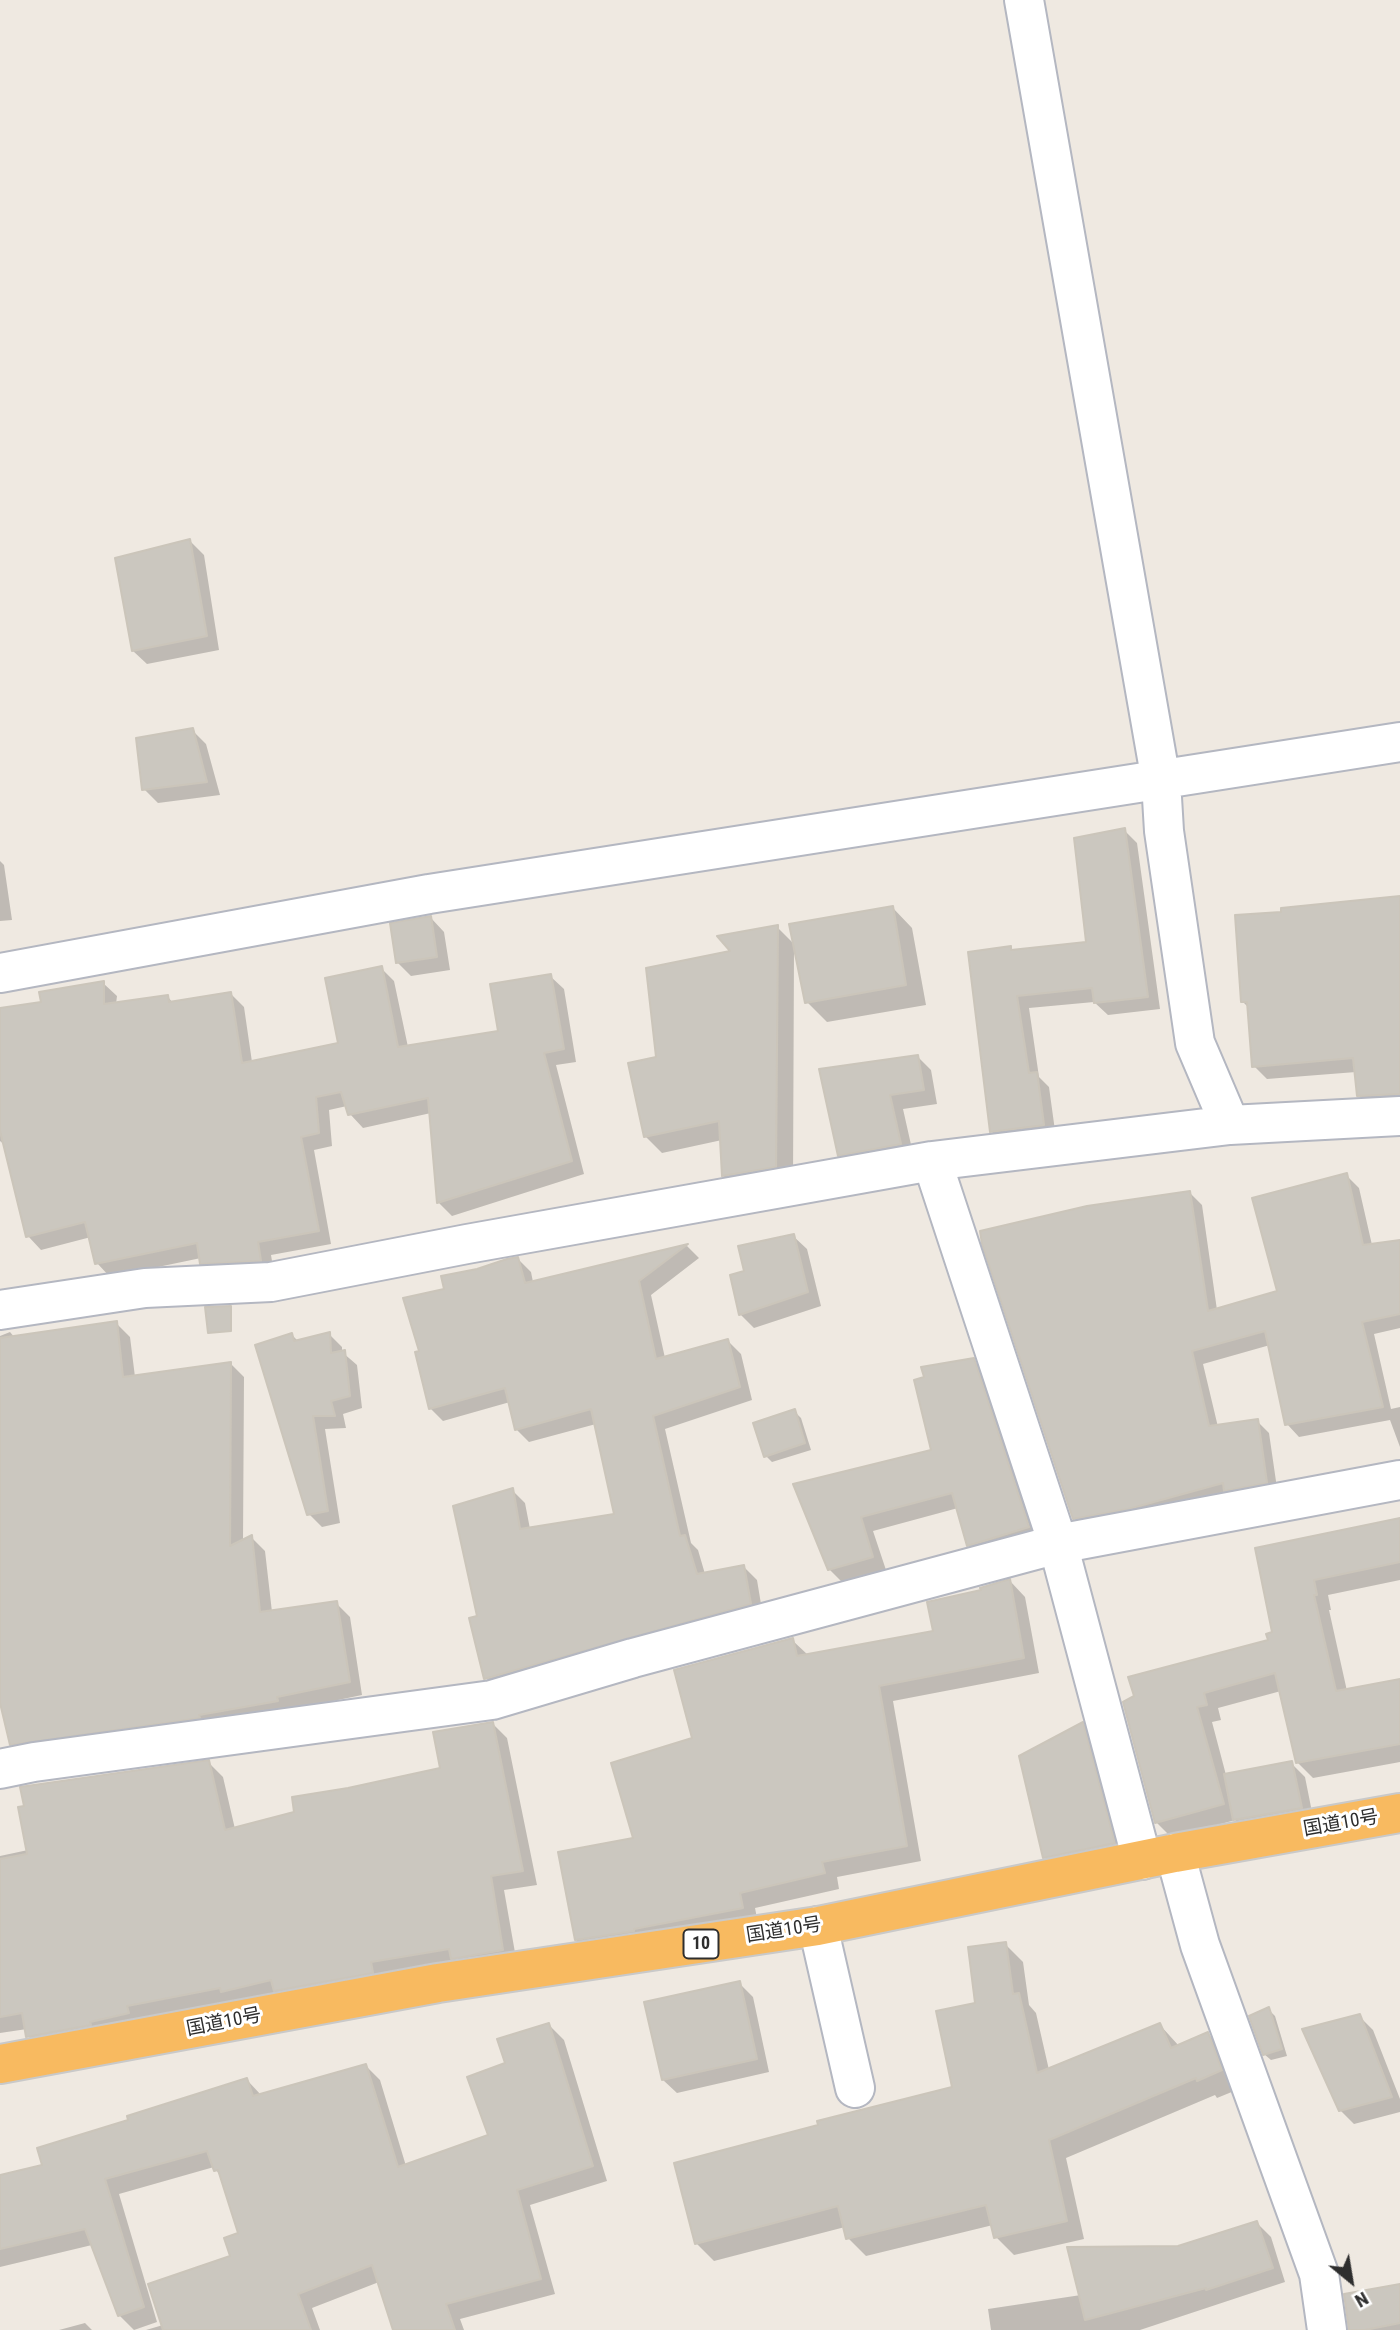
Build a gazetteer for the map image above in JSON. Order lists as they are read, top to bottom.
{
  "streets": {
    "highway": ["国道10号", "10"]
  },
  "north": "bottom right"
}
